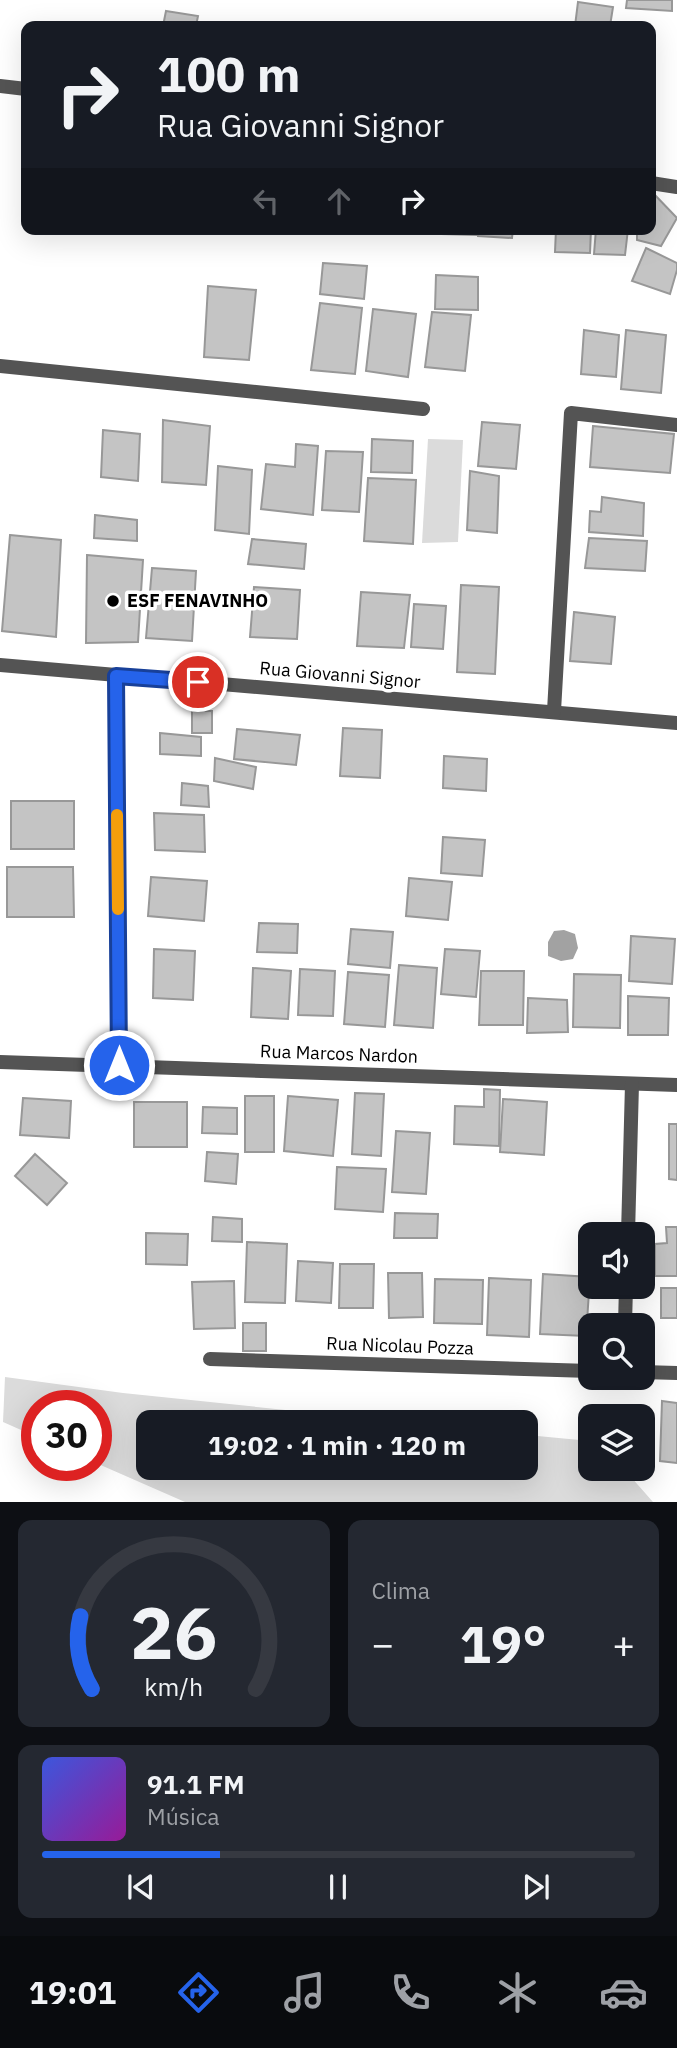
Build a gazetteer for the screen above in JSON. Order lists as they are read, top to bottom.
{
  "streets": {
    "street": ["Rua Giovanni Signor", "Rua Marcos Nardon", "Rua Nicolau Pozza"]
  },
  "places": ["ESF FENAVINHO"],
  "page": {
    "turn": ["100 m", "Rua Giovanni Signor"],
    "limit": "30",
    "trip": "19:02 · 1 min · 120 m",
    "tile": "Clima",
    "heat": ["−", "19°", "+"],
    "song": ["91.1 FM", "Música"],
    "tabs": "19:01",
    "gauge": ["26", "km/h"]
  }
}
